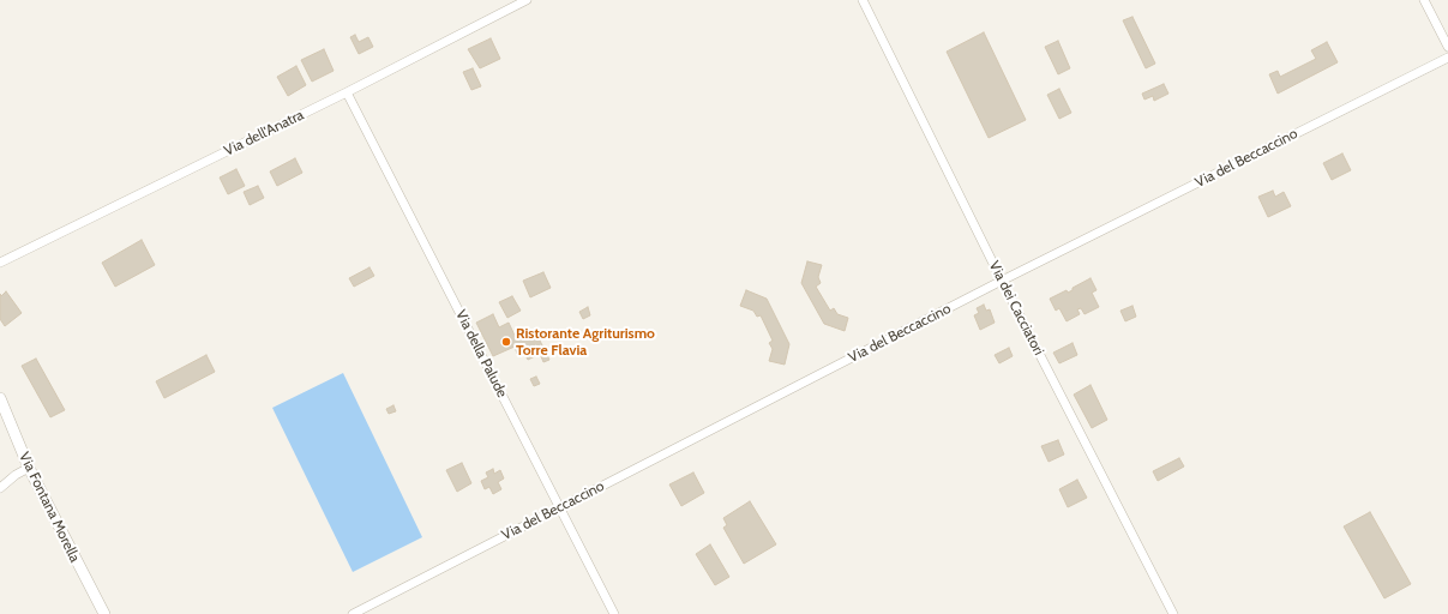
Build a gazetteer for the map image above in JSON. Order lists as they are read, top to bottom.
{
  "streets": {
    "street": [
      "Via dell'Anatra",
      "Via del Beccaccino",
      "Via dei Cacciatori",
      "Via della Palude",
      "Via Fontana Morella"
    ]
  },
  "crossings": [
    ["Via dell'Anatra", "Via della Palude"],
    ["Via del Beccaccino", "Via dei Cacciatori"],
    ["Via del Beccaccino", "Via della Palude"]
  ],
  "places": ["Ristorante Agriturismo Torre Flavia"]
}
